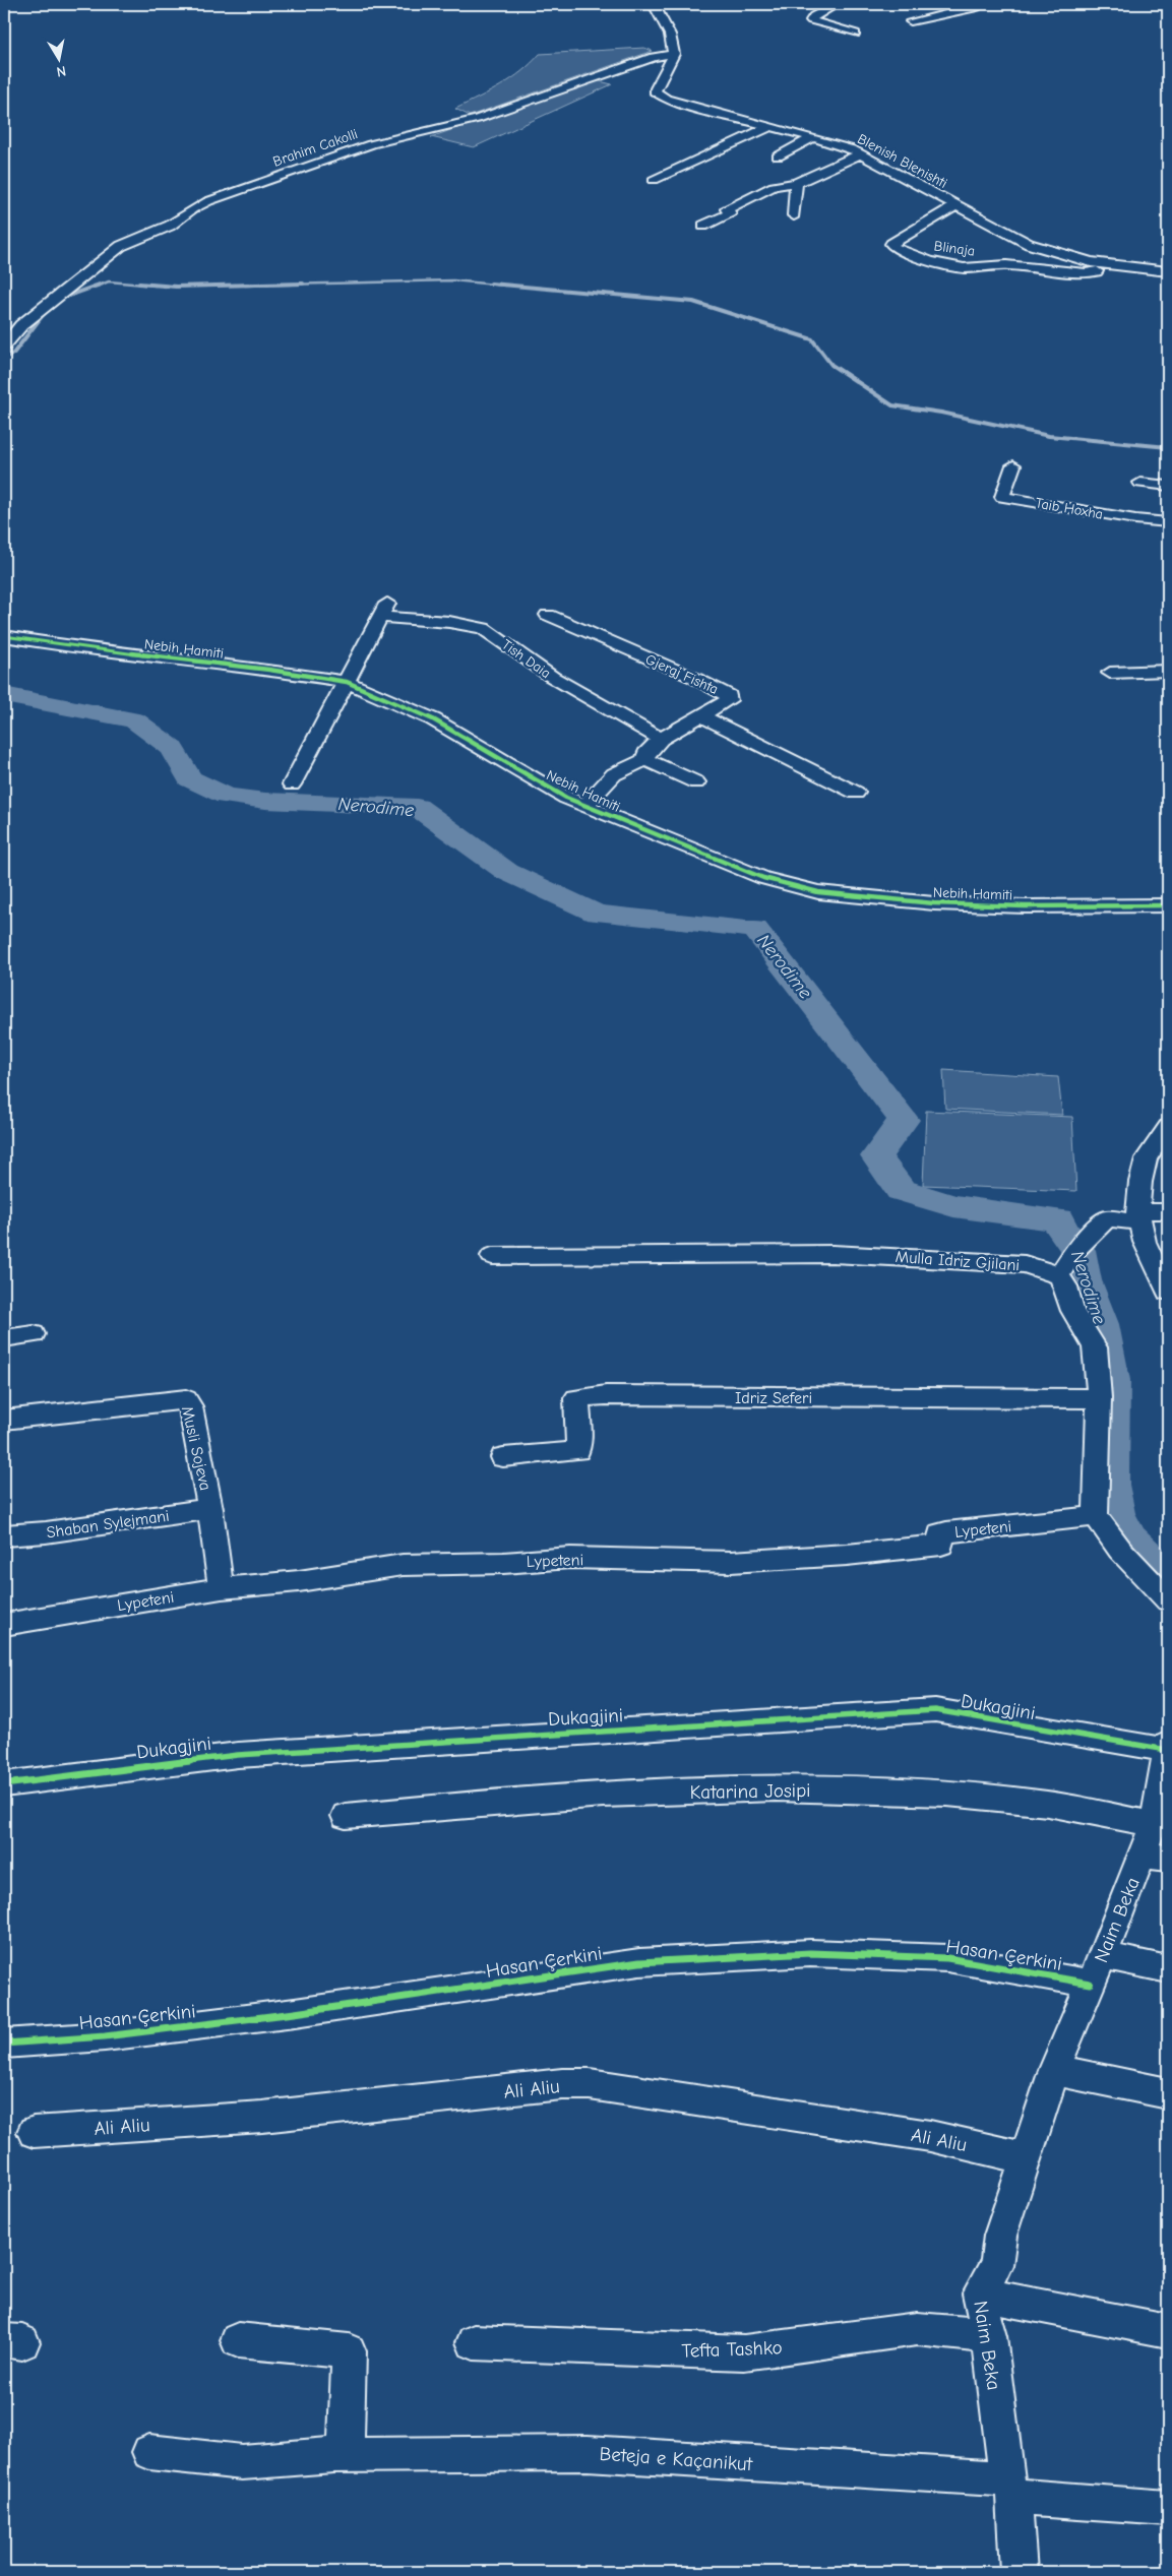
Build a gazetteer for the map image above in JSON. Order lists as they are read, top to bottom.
{
  "streets": {
    "street": [
      "Brahim Cakolli",
      "Blenish Blenishti",
      "Blinaja",
      "Taib Hoxha",
      "Nebih Hamiti",
      "Tish Daia",
      "Gjergj Fishta",
      "Mulla Idriz Gjilani",
      "Idriz Seferi",
      "Musli Sojeva",
      "Shaban Sylejmani",
      "Lypeteni",
      "Dukagjini",
      "Katarina Josipi",
      "Naim Beka",
      "Hasan Çerkini",
      "Ali Aliu",
      "Tefta Tashko",
      "Beteja e Kaçanikut"
    ]
  },
  "crossings": [
    ["Brahim Cakolli", "Blenish Blenishti"],
    ["Blenish Blenishti", "Blinaja"],
    ["Tish Daia", "Gjergj Fishta"],
    ["Musli Sojeva", "Shaban Sylejmani"],
    ["Musli Sojeva", "Lypeteni"],
    ["Dukagjini", "Naim Beka"],
    ["Katarina Josipi", "Naim Beka"],
    ["Naim Beka", "Hasan Çerkini"],
    ["Naim Beka", "Ali Aliu"],
    ["Naim Beka", "Tefta Tashko"],
    ["Naim Beka", "Beteja e Kaçanikut"]
  ],
  "water": ["Nerodime"],
  "north": "bottom"
}
